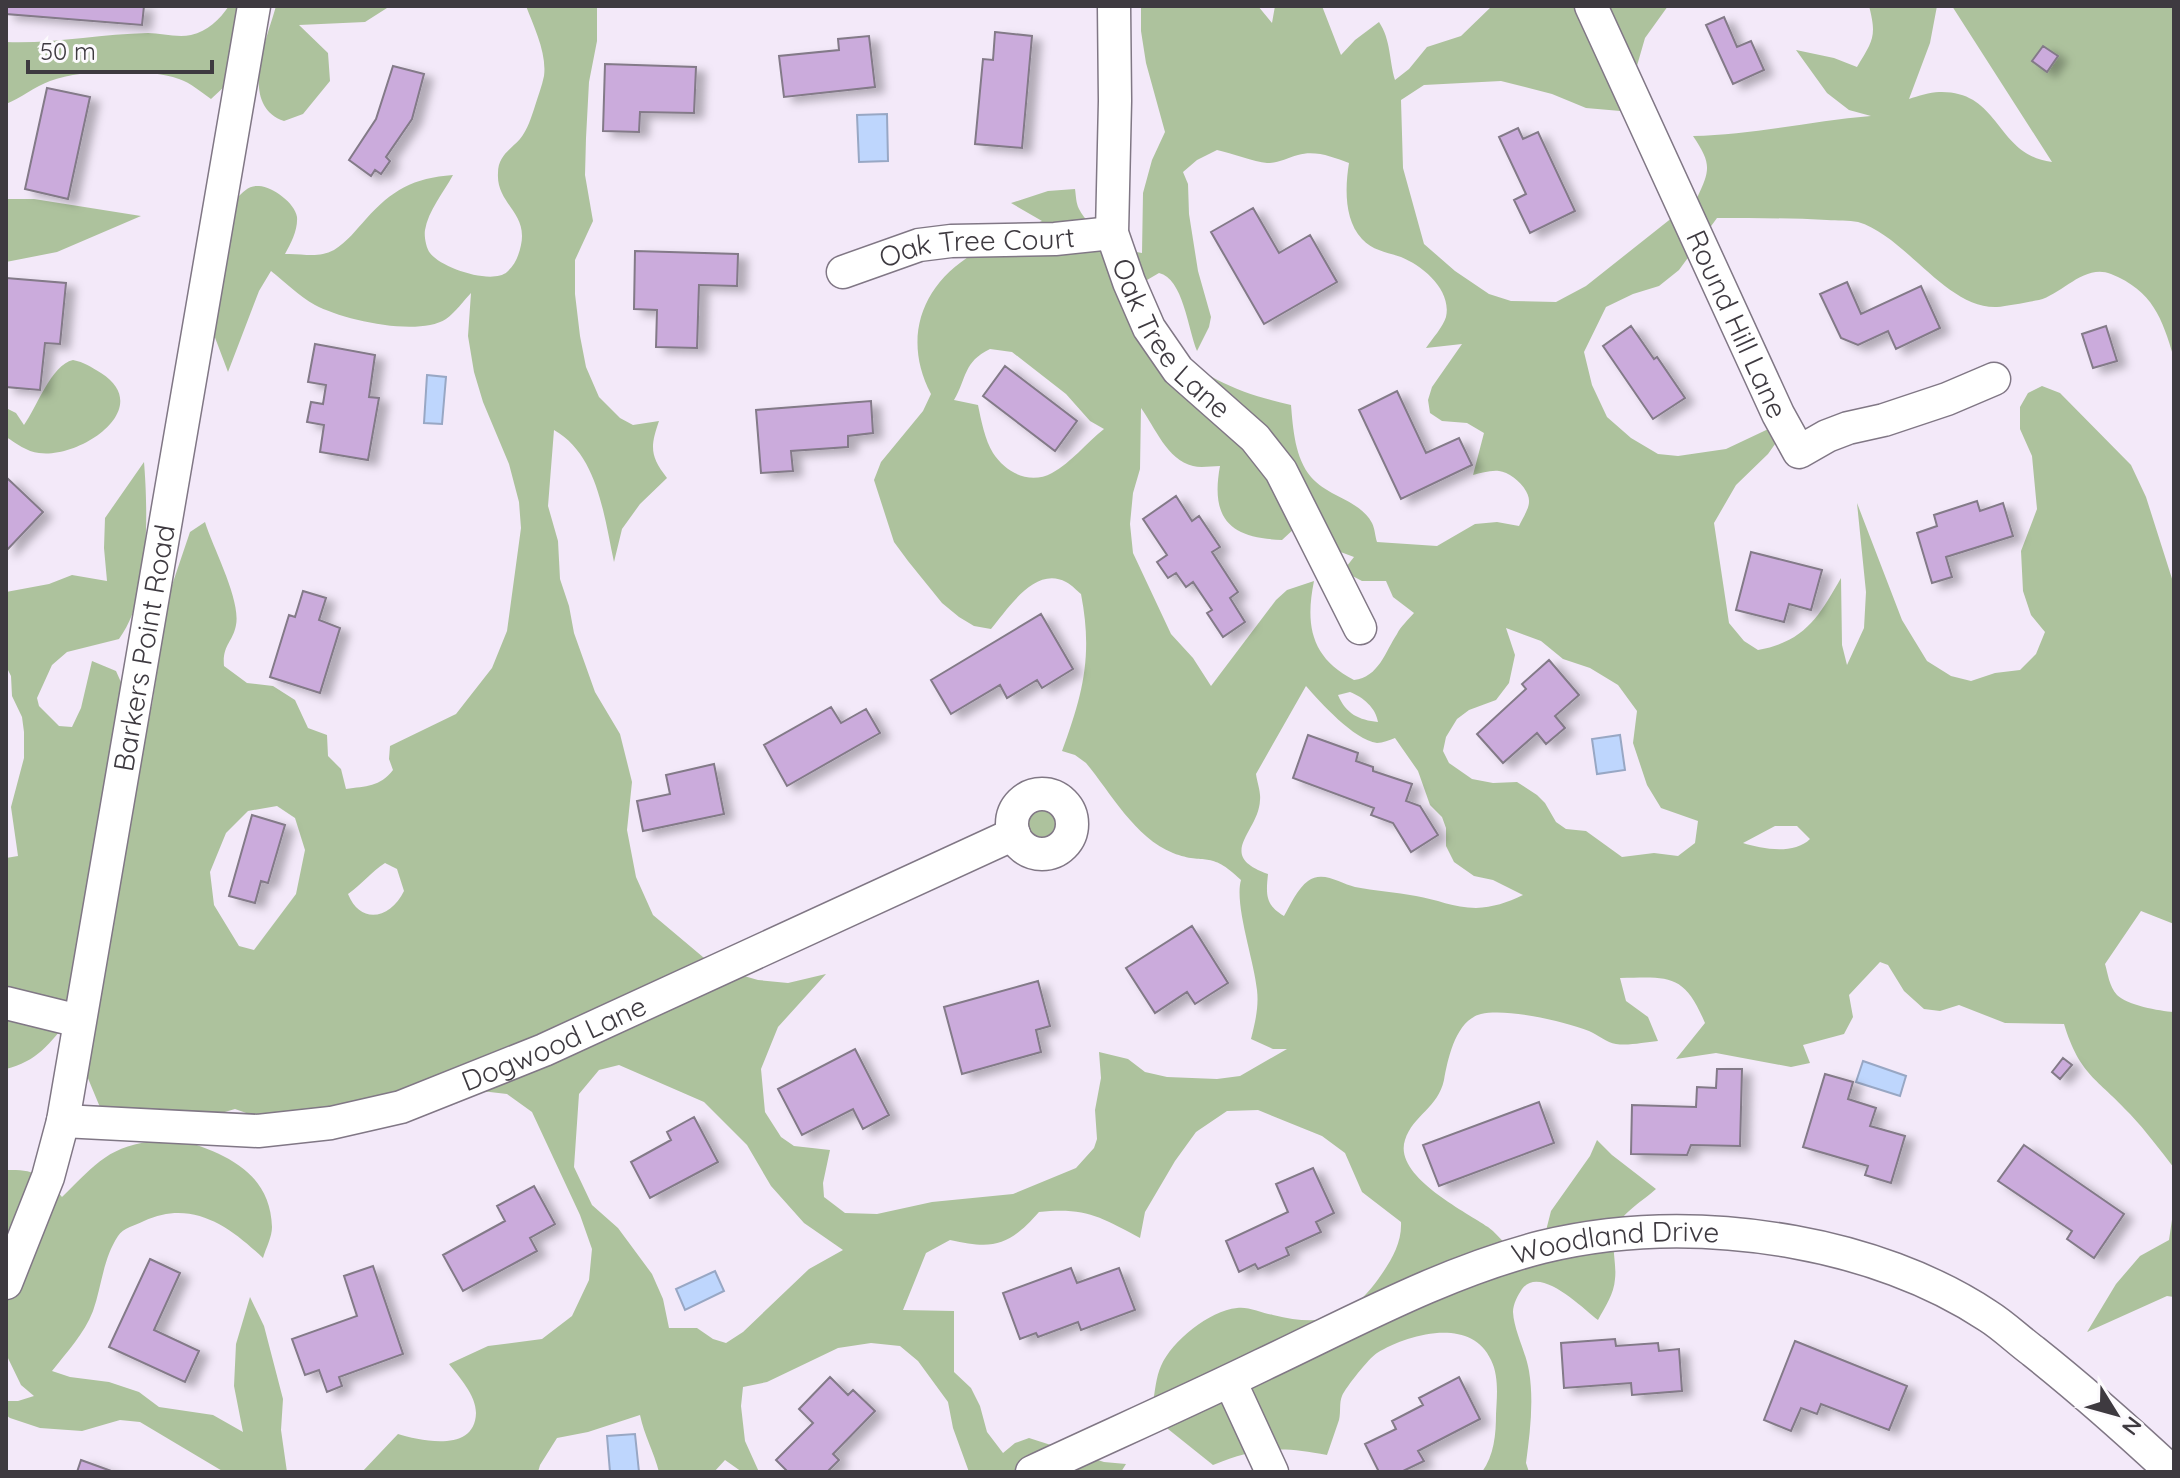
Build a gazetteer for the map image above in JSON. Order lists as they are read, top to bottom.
{
  "streets": {
    "street": [
      "Oak Tree Court",
      "Round Hill Lane",
      "Oak Tree Lane",
      "Barkers Point Road",
      "Dogwood Lane",
      "Woodland Drive"
    ]
  },
  "crossings": [
    ["Oak Tree Court", "Oak Tree Lane"],
    ["Barkers Point Road", "Dogwood Lane"]
  ],
  "scale_bar": "50 m",
  "north": "bottom right"
}
